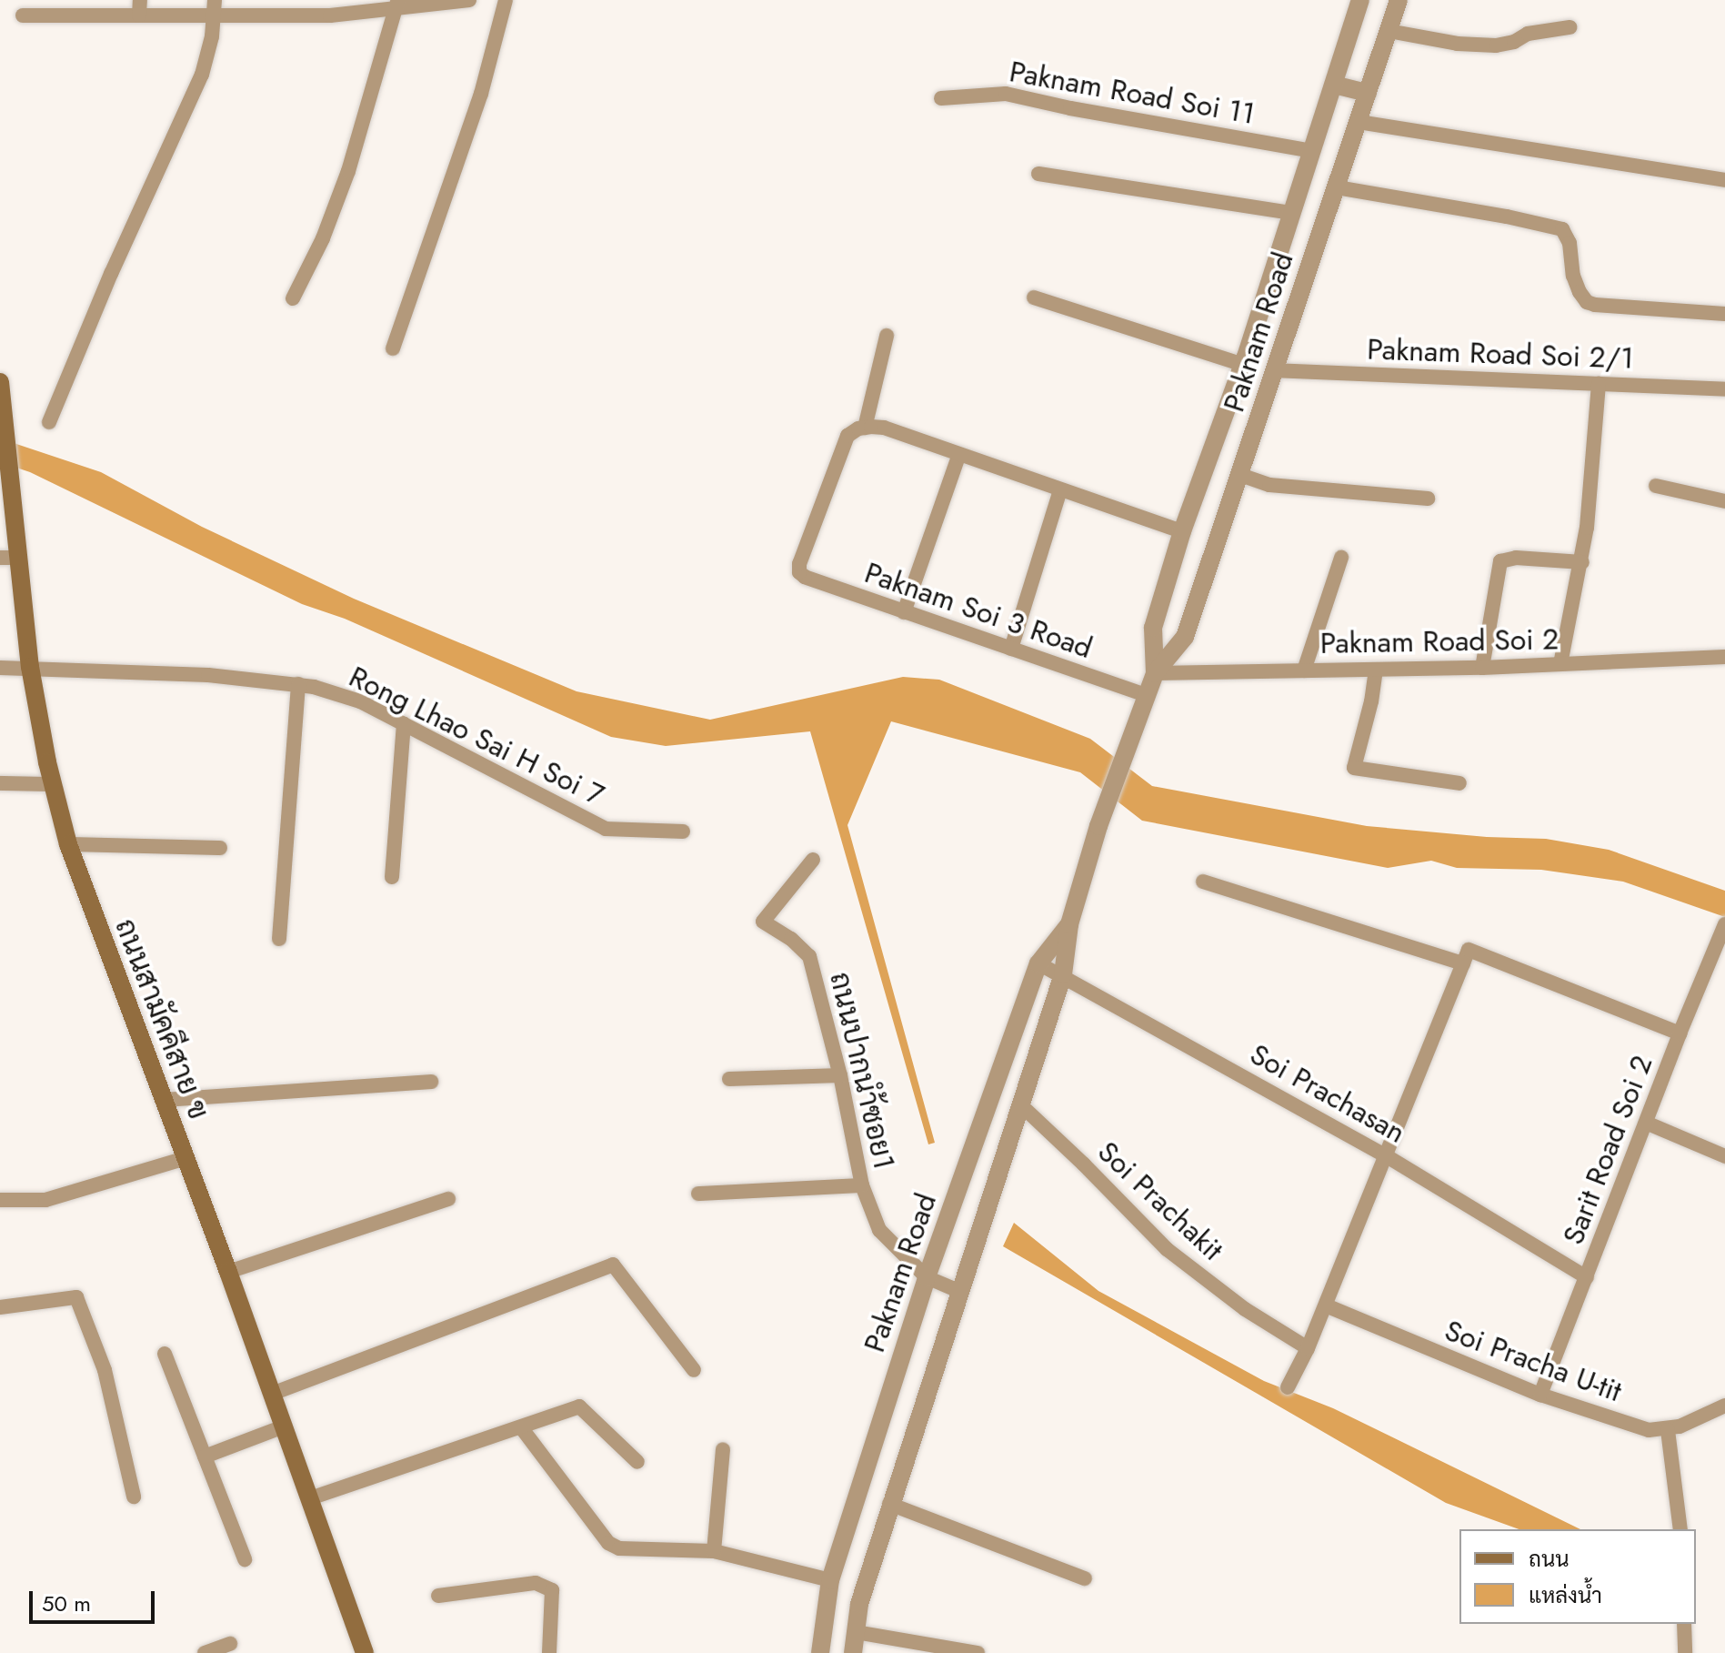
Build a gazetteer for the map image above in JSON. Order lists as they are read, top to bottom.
{
  "streets": {
    "main road": ["ถนนสามัคคีสาย ข"],
    "street": [
      "Paknam Road Soi 11",
      "Paknam Road",
      "Paknam Road Soi 2/1",
      "Paknam Soi 3 Road",
      "Paknam Road Soi 2",
      "Rong Lhao Sai H Soi 7",
      "ถนนปากนำ้ซอย1",
      "Soi Prachasan",
      "Sarit Road Soi 2",
      "Soi Prachakit",
      "Soi Pracha U-tit"
    ]
  },
  "crossings": [
    ["Paknam Road Soi 11", "Paknam Road"],
    ["Paknam Road", "Paknam Road Soi 2/1"],
    ["Paknam Road", "Paknam Soi 3 Road"],
    ["Paknam Road", "Paknam Road Soi 2"],
    ["Paknam Road", "ถนนปากนำ้ซอย1"],
    ["Paknam Road", "Soi Prachasan"],
    ["Paknam Road", "Soi Prachakit"],
    ["Rong Lhao Sai H Soi 7", "ถนนสามัคคีสาย ข"],
    ["Soi Prachasan", "Sarit Road Soi 2"],
    ["Sarit Road Soi 2", "Soi Pracha U-tit"]
  ],
  "legend": ["ถนน", "แหล่งน้ำ"],
  "scale_bar": "50 m"
}
